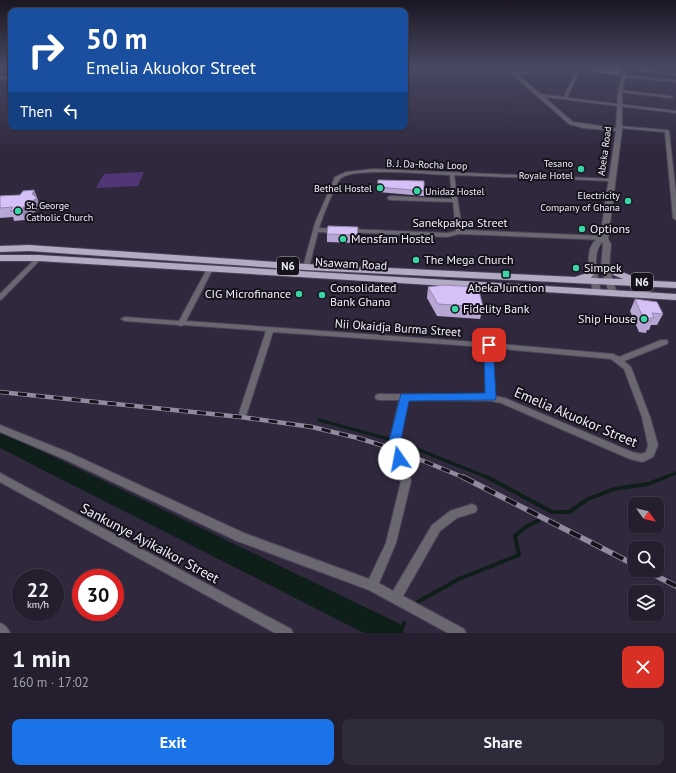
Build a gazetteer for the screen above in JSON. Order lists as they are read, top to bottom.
{
  "streets": {
    "highway": ["Nsawam Road", "N6"],
    "street": [
      "Abeka Road",
      "B. J. Da-Rocha Loop",
      "Sanekpakpa Street",
      "Nii Okaidja Burma Street",
      "Emelia Akuokor Street",
      "Sankunye Ayikaikor Street"
    ]
  },
  "crossings": [
    ["Abeka Road", "B. J. Da-Rocha Loop"],
    ["Abeka Road", "Sanekpakpa Street"],
    ["Abeka Road", "Nsawam Road"],
    ["B. J. Da-Rocha Loop", "Sanekpakpa Street"],
    ["B. J. Da-Rocha Loop", "Nsawam Road"],
    ["Nii Okaidja Burma Street", "Emelia Akuokor Street"]
  ],
  "places": {
    "other": [
      "Tesano Royale Hotel",
      "Bethel Hostel",
      "Unidaz Hostel",
      "Electricity Company of Ghana",
      "St. George Catholic Church",
      "Options",
      "Mensfam Hostel",
      "The Mega Church",
      "Simpek",
      "CIG Microfinance",
      "Consolidated Bank Ghana",
      "Fidelity Bank",
      "Ship House"
    ],
    "transit": ["Abeka Junction"]
  },
  "north": "bottom right",
  "page": {
    "turn": ["50 m", "Emelia Akuokor Street"],
    "then": "Then",
    "speed": "22 km/h",
    "limit": "30",
    "heading": ["1 min", "160 m · 17:02"],
    "buttons": ["Exit", "Share"]
  }
}
